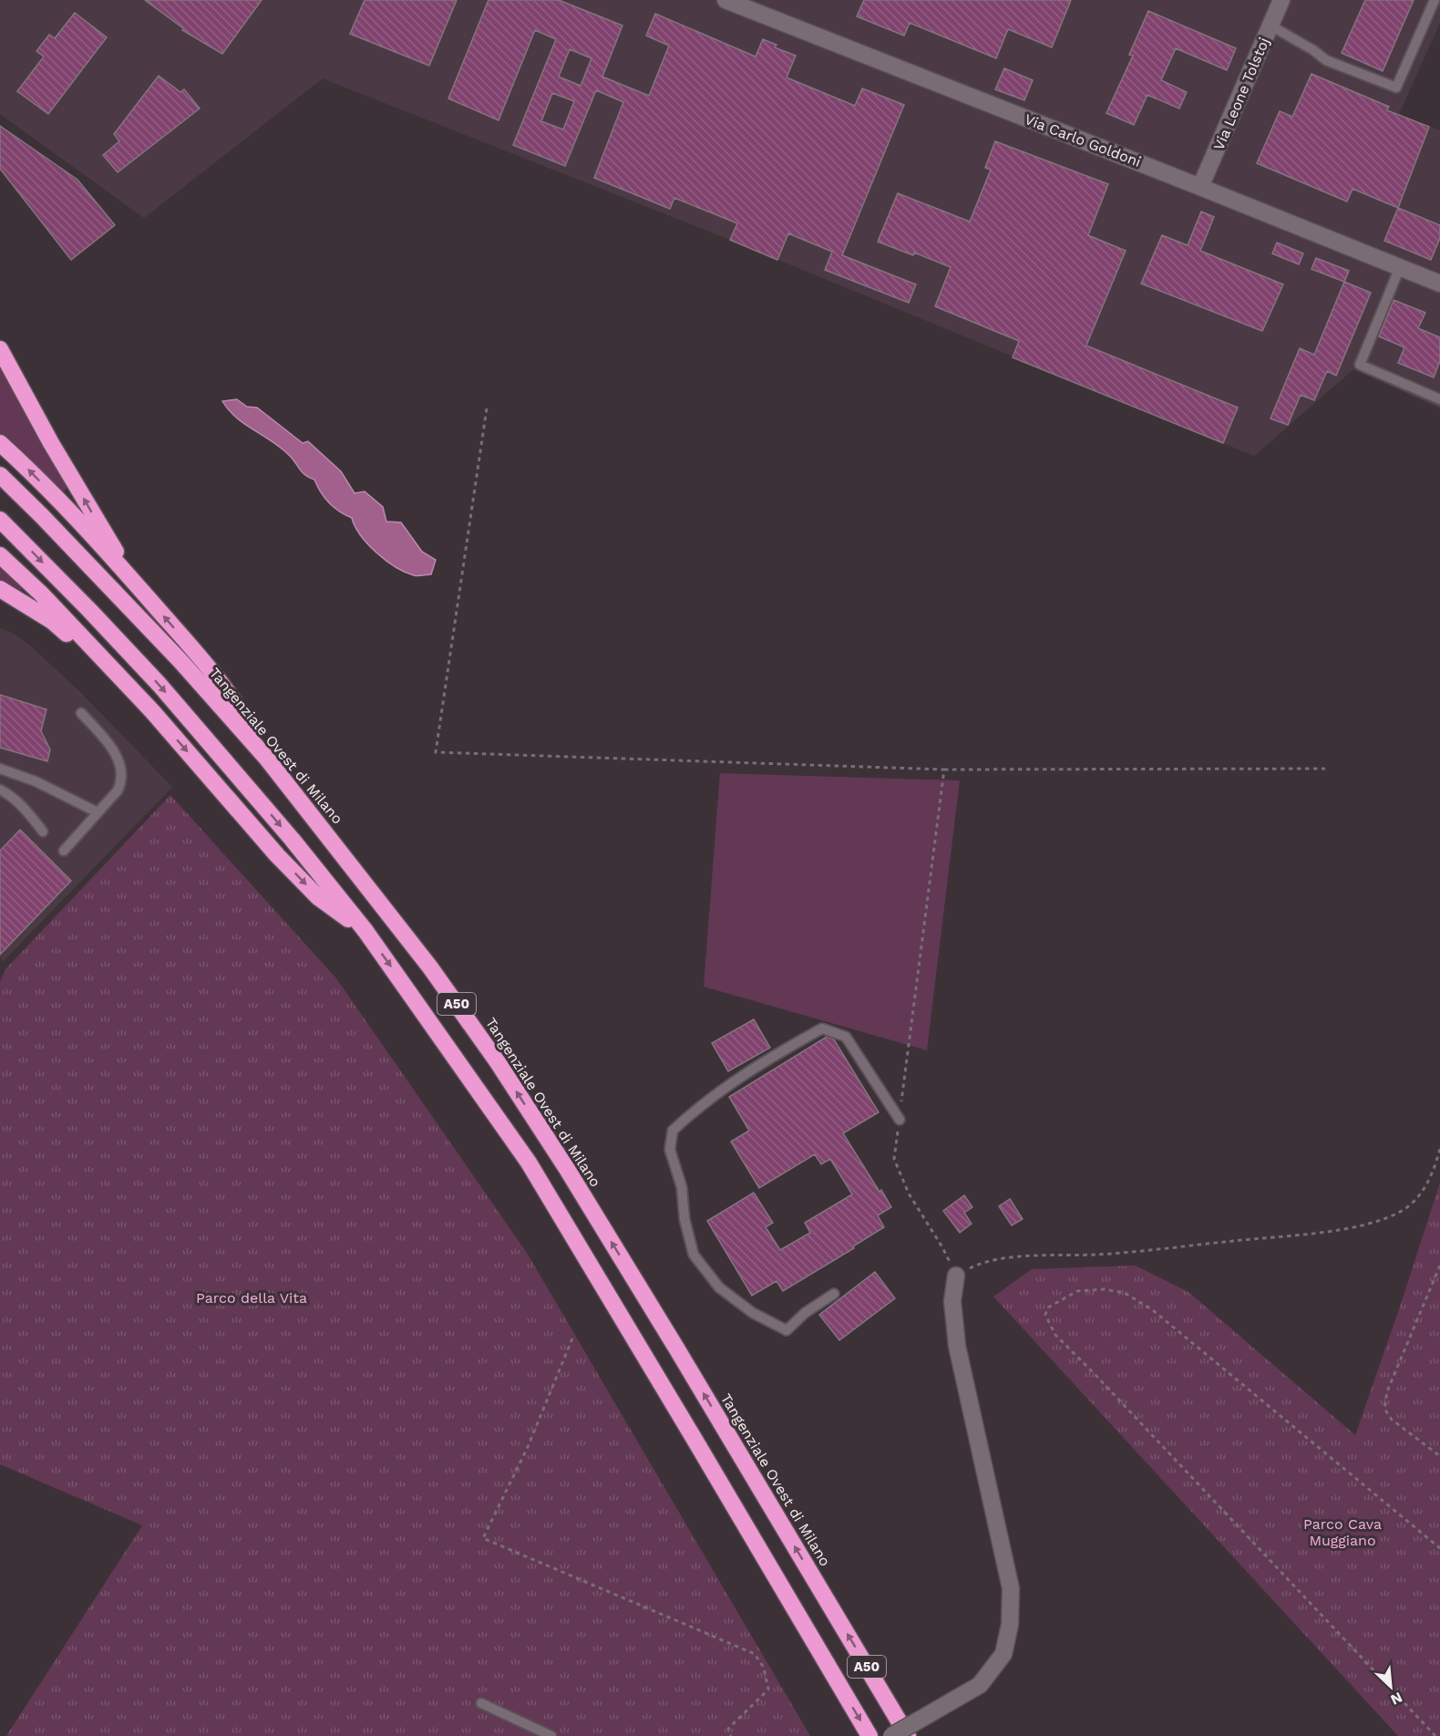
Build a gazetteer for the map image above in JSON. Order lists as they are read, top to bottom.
{
  "streets": {
    "highway": ["Tangenziale Ovest di Milano", "A50"],
    "street": ["Via Leone Tolstoj", "Via Carlo Goldoni"]
  },
  "crossings": [
    ["Via Leone Tolstoj", "Via Carlo Goldoni"]
  ],
  "parks": ["Parco della Vita", "Parco Cava Muggiano"],
  "north": "bottom right"
}
